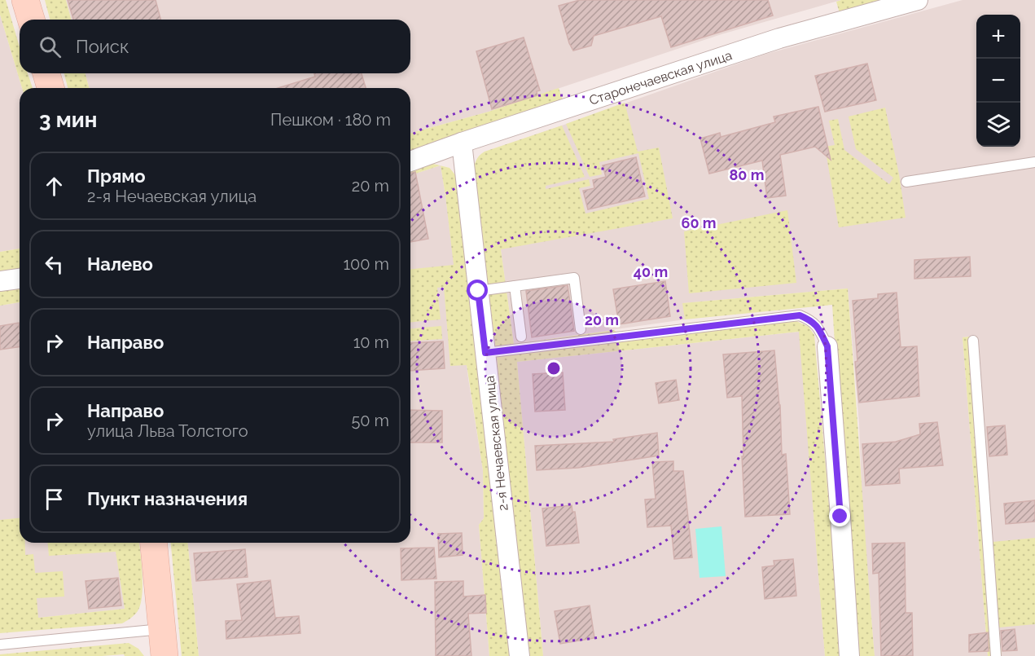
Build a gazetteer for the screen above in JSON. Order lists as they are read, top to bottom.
{
  "streets": {
    "street": ["Старонечаевская улица", "2-я Нечаевская улица"]
  },
  "crossings": [
    ["Старонечаевская улица", "2-я Нечаевская улица"]
  ],
  "page": {
    "map_buttons": ["+", "−"],
    "search": "Поиск",
    "heading": ["3 мин", "Пешком · 180 m"],
    "list": [
      ["Прямо", "2-я Нечаевская улица", "20 m"],
      ["Налево", "100 m"],
      ["Направо", "10 m"],
      ["Направо", "улица Льва Толстого", "50 m"],
      "Пункт назначения"
    ]
  },
  "rings": [
    "80 m",
    "60 m",
    "40 m",
    "20 m"
  ]
}
